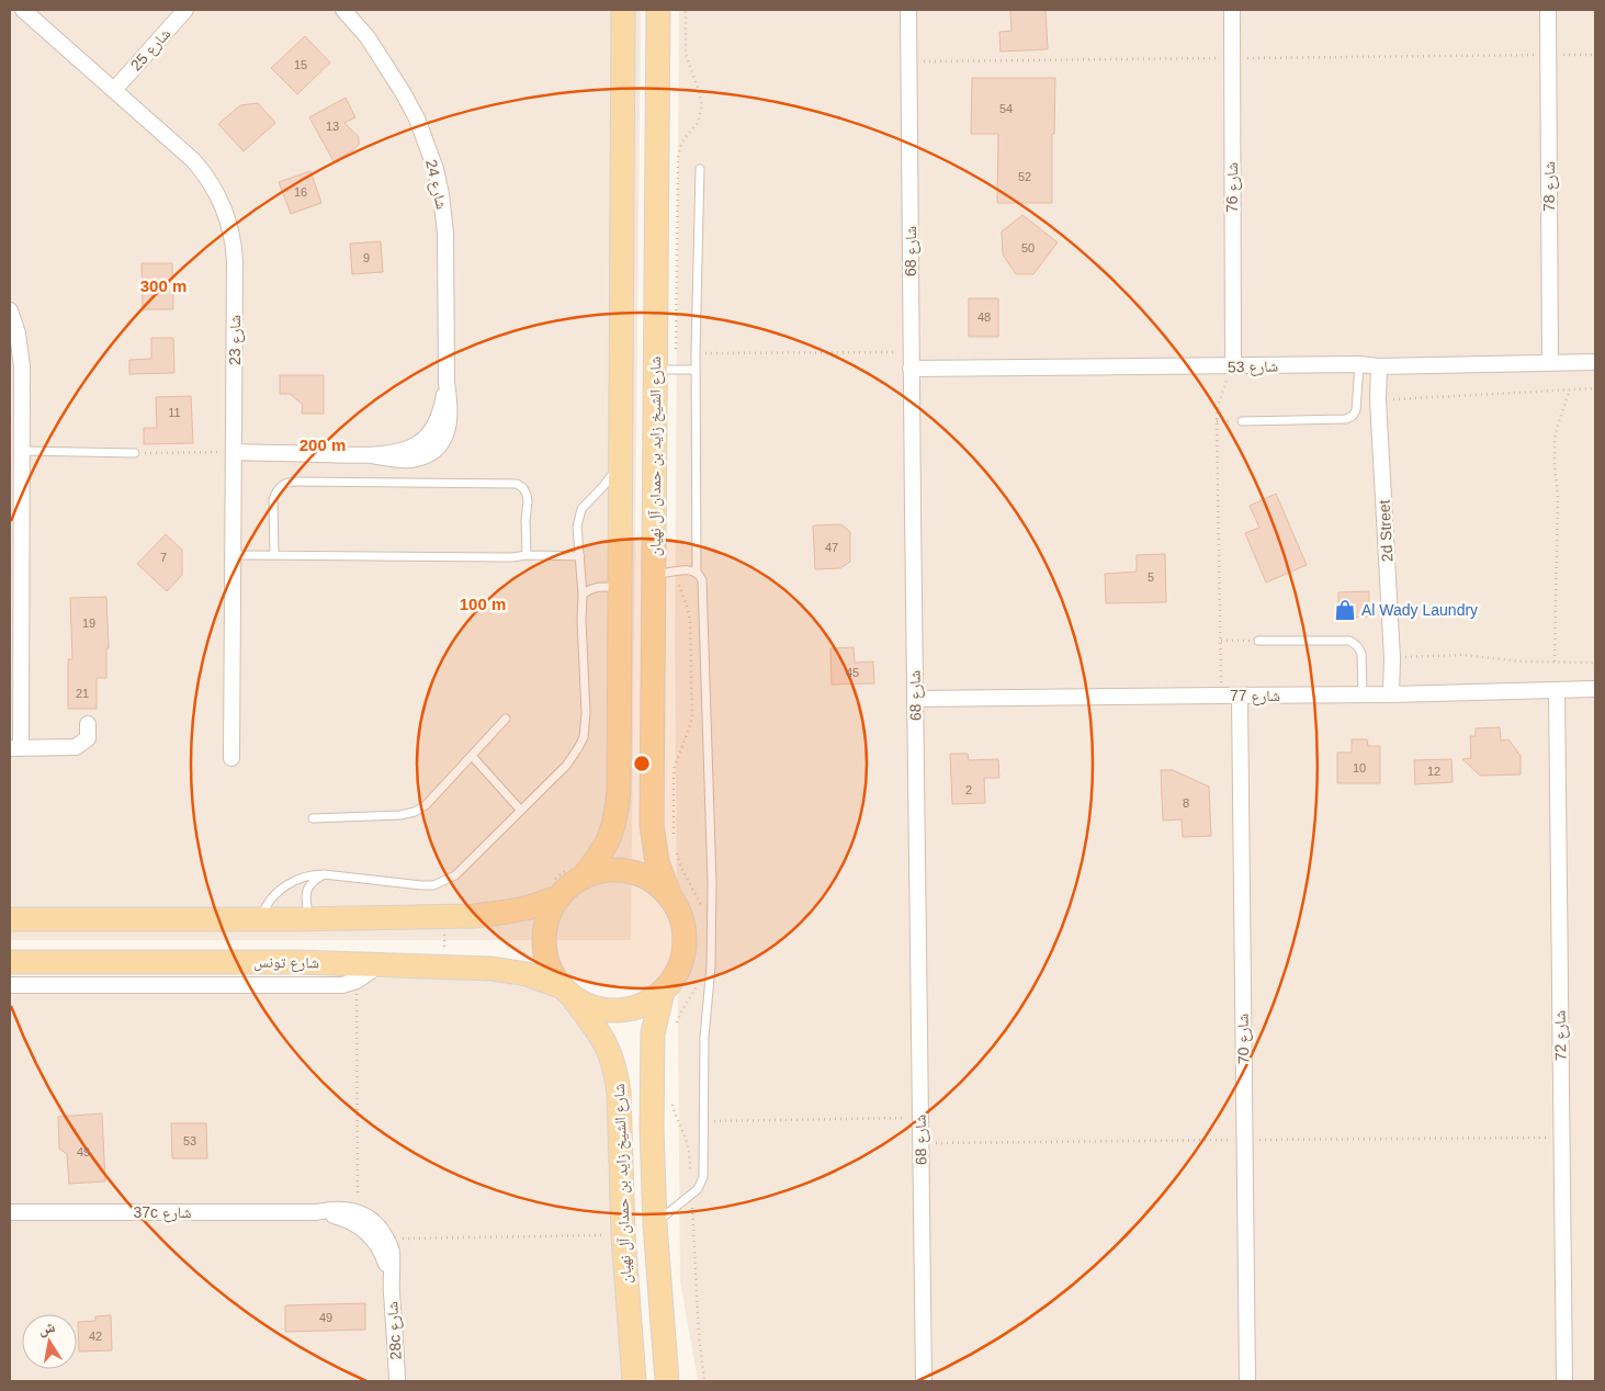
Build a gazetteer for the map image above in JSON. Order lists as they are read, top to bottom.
{
  "streets": {
    "main road": ["شارع الشيخ زايد بن حمدان آل نهيان", "شارع تونس"],
    "street": [
      "شارع 25",
      "شارع 24",
      "شارع 78",
      "شارع 76",
      "شارع 68",
      "شارع 23",
      "شارع 53",
      "2d Street",
      "شارع 77",
      "شارع 72",
      "شارع 70",
      "37c شارع",
      "28c شارع"
    ]
  },
  "crossings": [
    ["شارع 25", "شارع 23"],
    ["شارع 24", "شارع 23"],
    ["شارع 78", "شارع 53"],
    ["شارع 76", "شارع 53"],
    ["شارع 68", "شارع 53"],
    ["شارع 68", "شارع 77"],
    ["شارع 53", "2d Street"],
    ["شارع الشيخ زايد بن حمدان آل نهيان", "شارع تونس"],
    ["2d Street", "شارع 77"],
    ["شارع 77", "شارع 72"],
    ["شارع 77", "شارع 70"],
    ["37c شارع", "28c شارع"]
  ],
  "places": {
    "shop": ["Al Wady Laundry"]
  },
  "house_numbers": [
    "15",
    "54",
    "13",
    "52",
    "16",
    "50",
    "9",
    "48",
    "11",
    "47",
    "7",
    "5",
    "19",
    "45",
    "21",
    "10",
    "12",
    "2",
    "8",
    "53",
    "49",
    "49",
    "42"
  ],
  "north": "top",
  "rings": ["300 m", "200 m", "100 m"]
}
